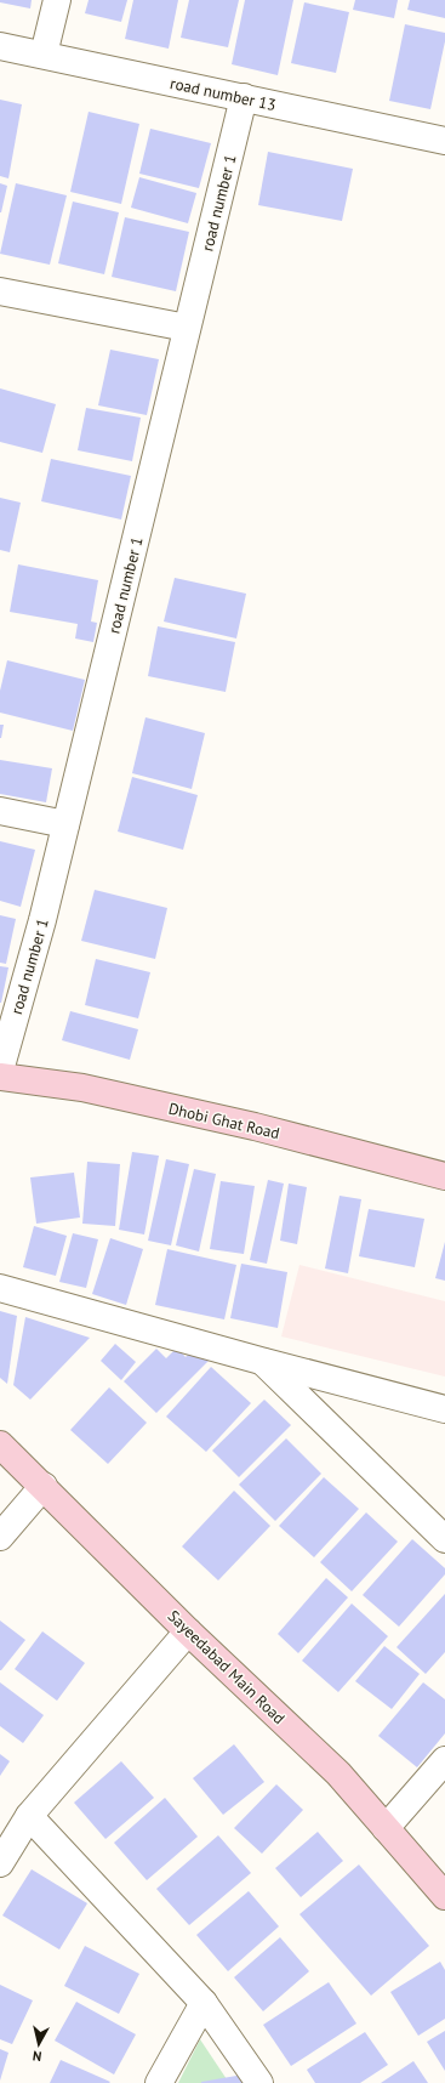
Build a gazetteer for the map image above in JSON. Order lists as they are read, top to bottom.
{
  "streets": {
    "main road": ["Dhobi Ghat Road", "Sayeedabad Main Road"],
    "street": ["road number 13", "road number 1"]
  },
  "crossings": [
    ["road number 13", "road number 1"]
  ],
  "north": "bottom"
}
